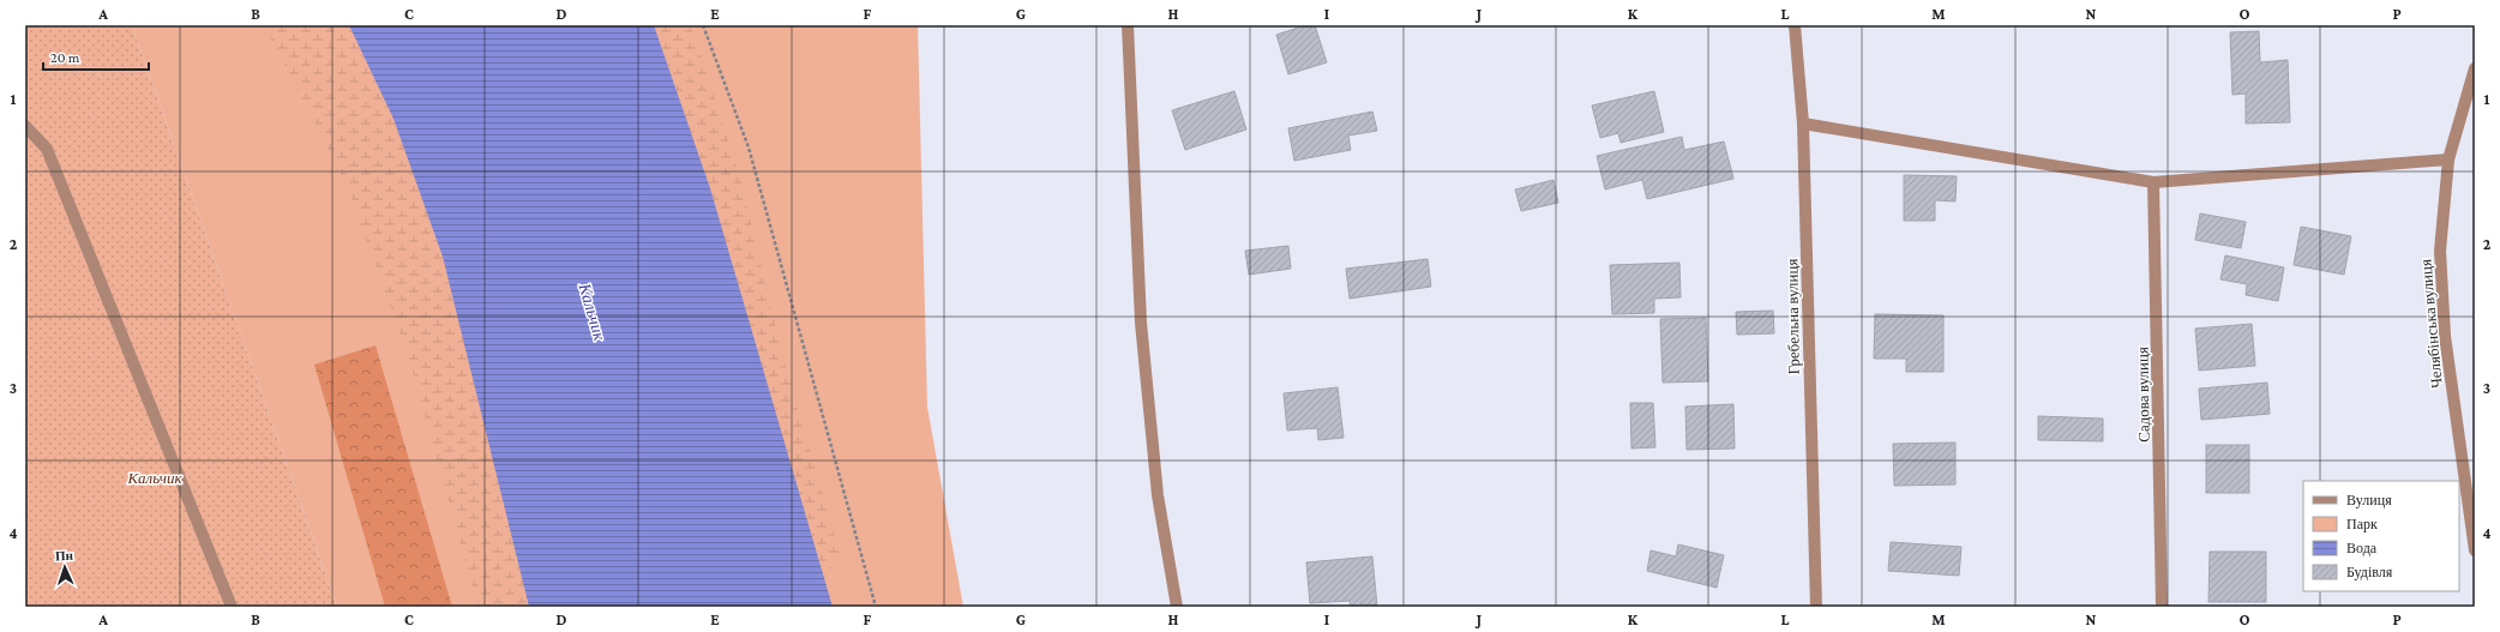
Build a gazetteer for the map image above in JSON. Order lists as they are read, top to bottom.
{
  "streets": {
    "street": ["Гребельна вулиця", "Челябінська вулиця", "Садова вулиця"]
  },
  "water": ["Кальчик"],
  "parks": ["Кальчик"],
  "legend": [
    "Вулиця",
    "Парк",
    "Вода",
    "Будівля"
  ],
  "scale_bar": "20 m",
  "north": "top",
  "grid": {
    "columns": [
      "A",
      "B",
      "C",
      "D",
      "E",
      "F",
      "G",
      "H",
      "I",
      "J",
      "K",
      "L",
      "M",
      "N",
      "O",
      "P"
    ],
    "rows": [
      "1",
      "2",
      "3",
      "4"
    ]
  }
}
